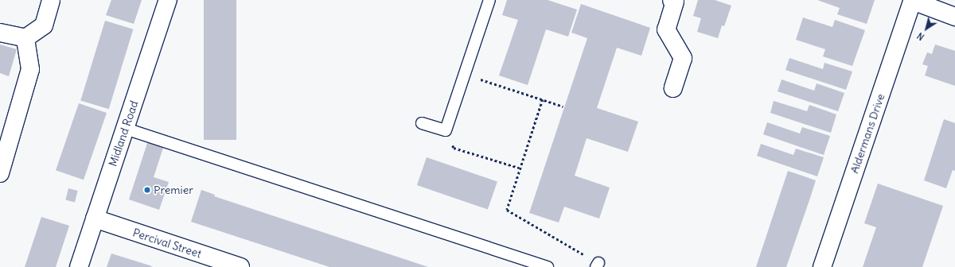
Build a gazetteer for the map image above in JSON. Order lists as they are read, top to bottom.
{
  "streets": {
    "street": ["Midland Road", "Aldermans Drive", "Percival Street"]
  },
  "crossings": [
    ["Midland Road", "Percival Street"]
  ],
  "places": ["Premier"],
  "north": "bottom left"
}
